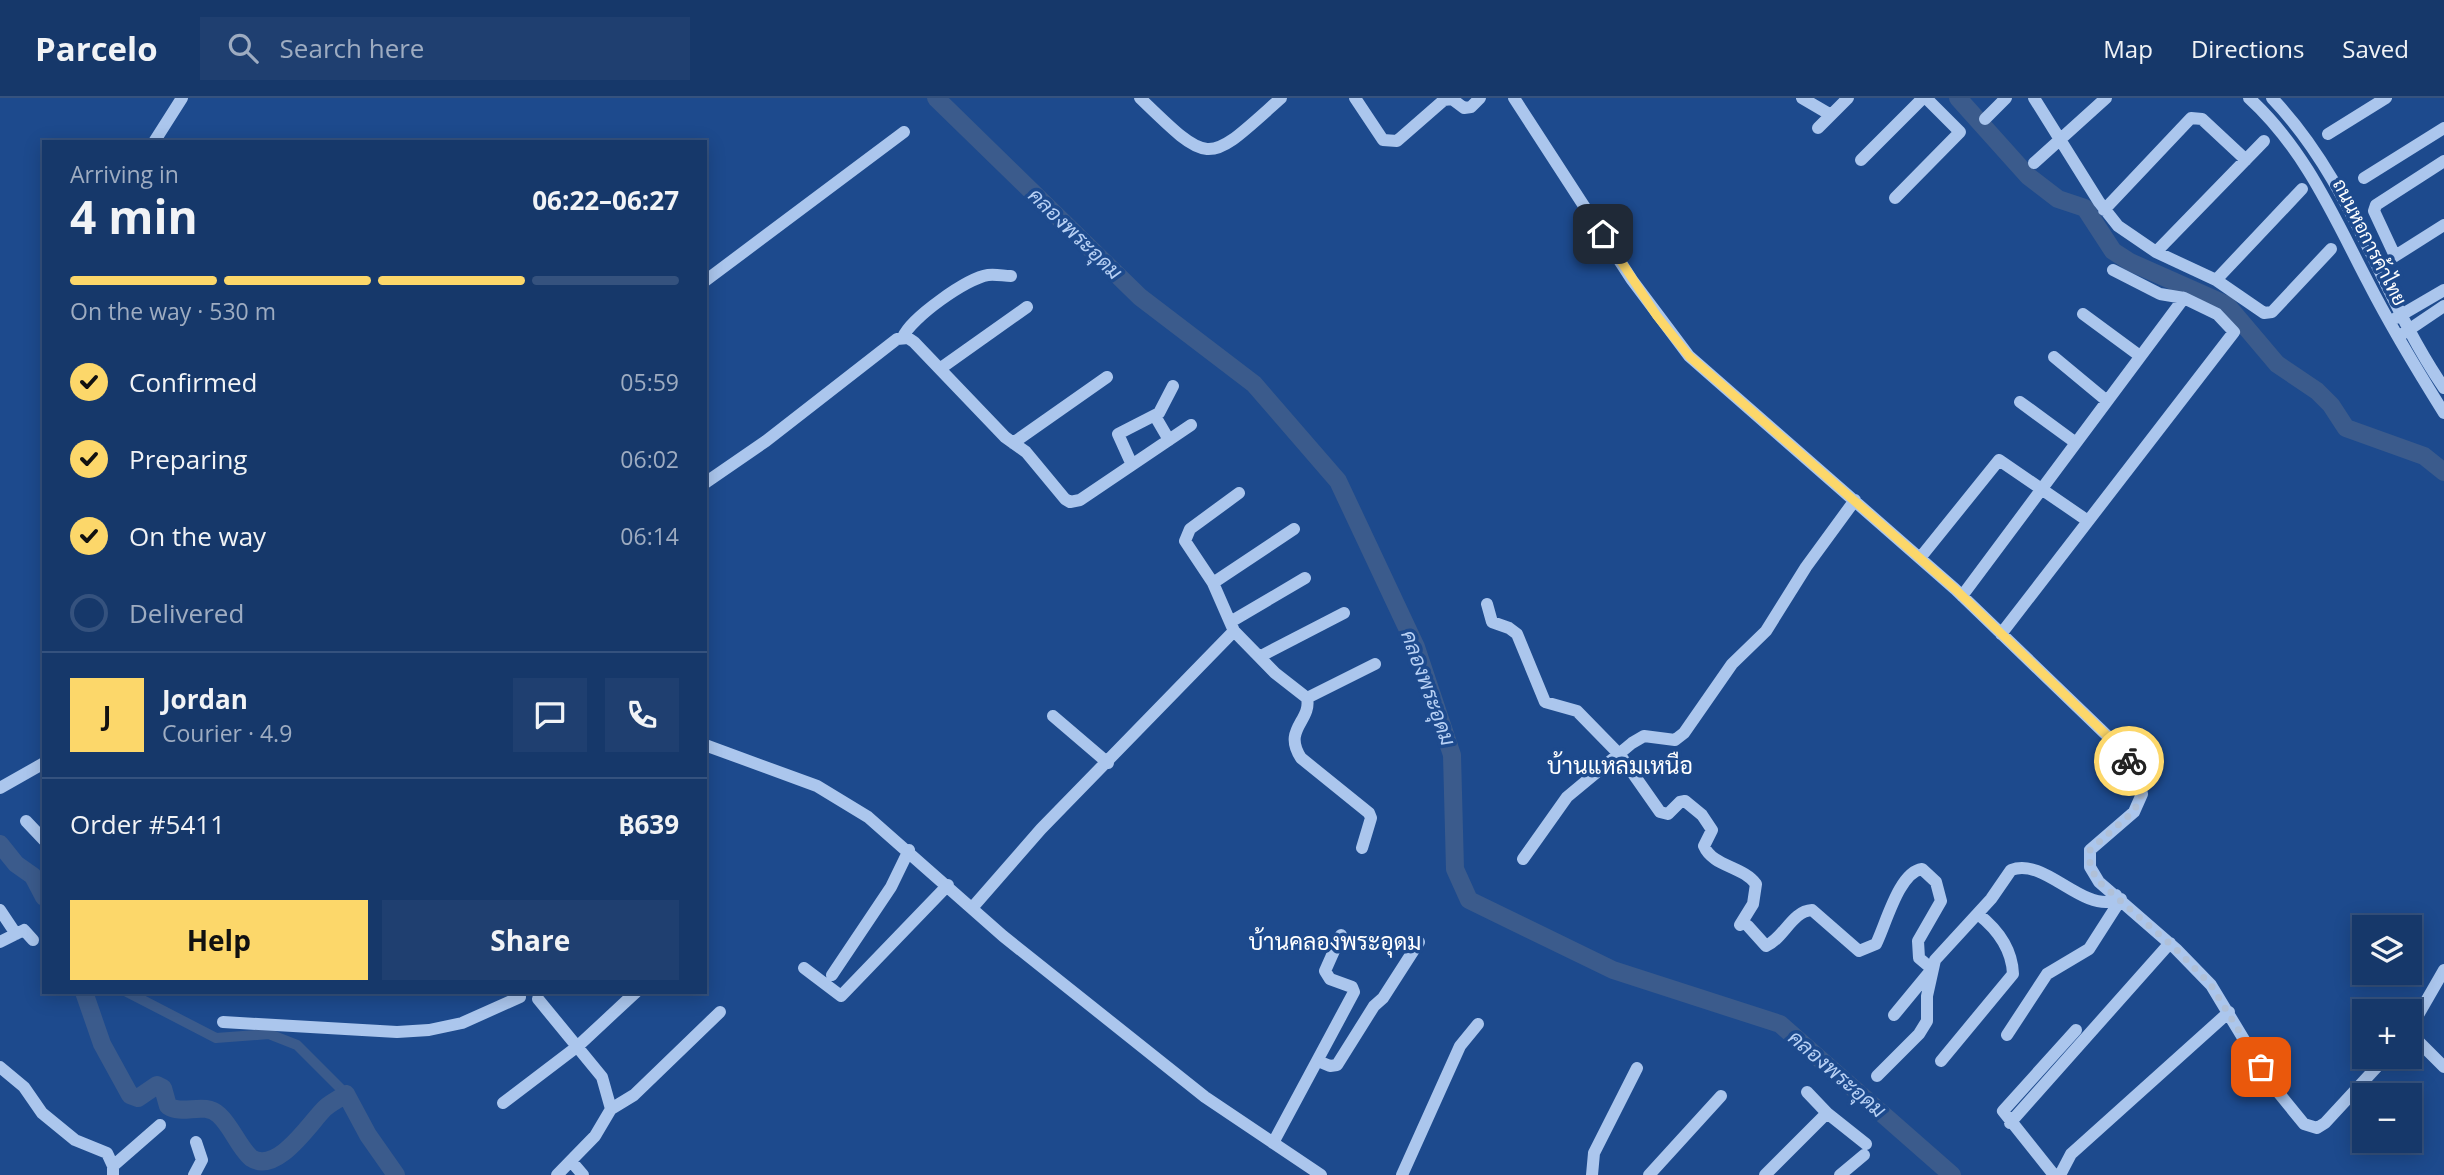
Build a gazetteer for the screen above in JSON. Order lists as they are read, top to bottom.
{
  "streets": {
    "street": ["ถนนหอการค้าไทย"]
  },
  "districts": ["บ้านแหลมเหนือ", "บ้านคลองพระอุดม"],
  "water": ["คลองพระอุดม"],
  "page": {
    "header": "Parcelo",
    "search": "Search here",
    "nav": ["Map", "Directions", "Saved"],
    "heading": ["4 min", "Arriving in", "06:22–06:27"],
    "panel": [
      "Jordan",
      "Courier · 4.9",
      "Order #5411",
      "฿639"
    ],
    "bar": "On the way · 530 m",
    "list": [
      ["Confirmed", "05:59"],
      ["Preparing", "06:02"],
      ["On the way", "06:14"],
      "Delivered"
    ],
    "round": "J",
    "buttons": ["Help", "Share"],
    "map_buttons": ["+", "−"]
  }
}
